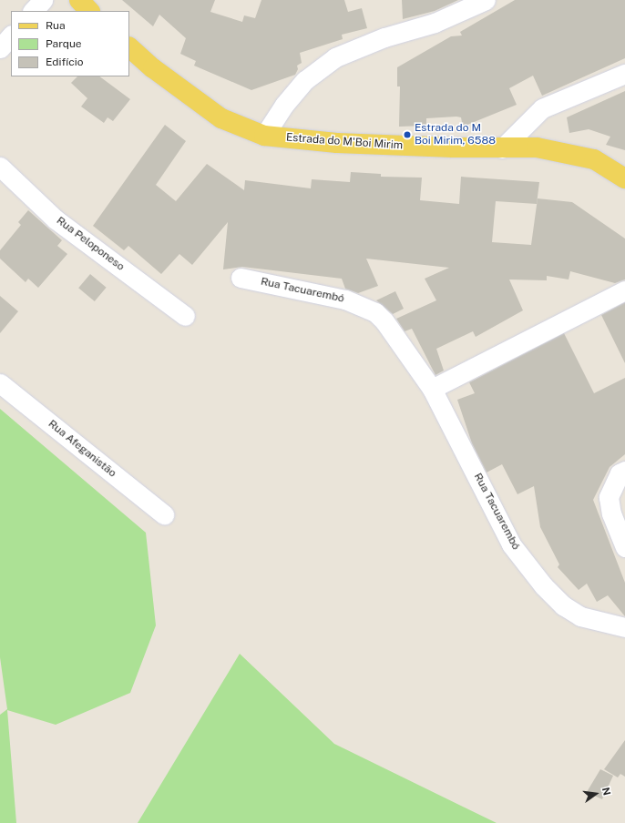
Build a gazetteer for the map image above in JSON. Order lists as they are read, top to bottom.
{
  "streets": {
    "main road": ["Estrada do M'Boi Mirim"],
    "street": ["Rua Peloponeso", "Rua Tacuarembó", "Rua Afeganistão"]
  },
  "places": ["Estrada do M Boi Mirim, 6588"],
  "legend": ["Rua", "Parque", "Edifício"],
  "north": "right"
}
